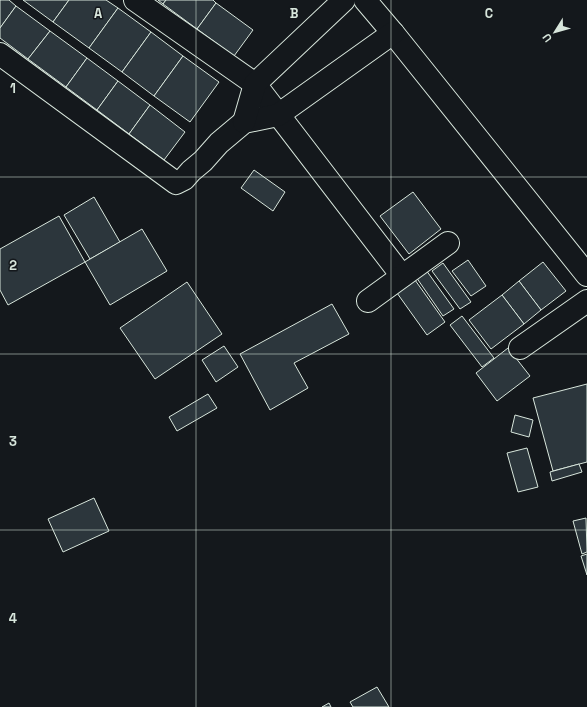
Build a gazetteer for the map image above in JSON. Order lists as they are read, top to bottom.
{
  "north": "bottom left",
  "grid": {
    "columns": ["A", "B", "C"],
    "rows": [
      "1",
      "2",
      "3",
      "4"
    ]
  }
}
